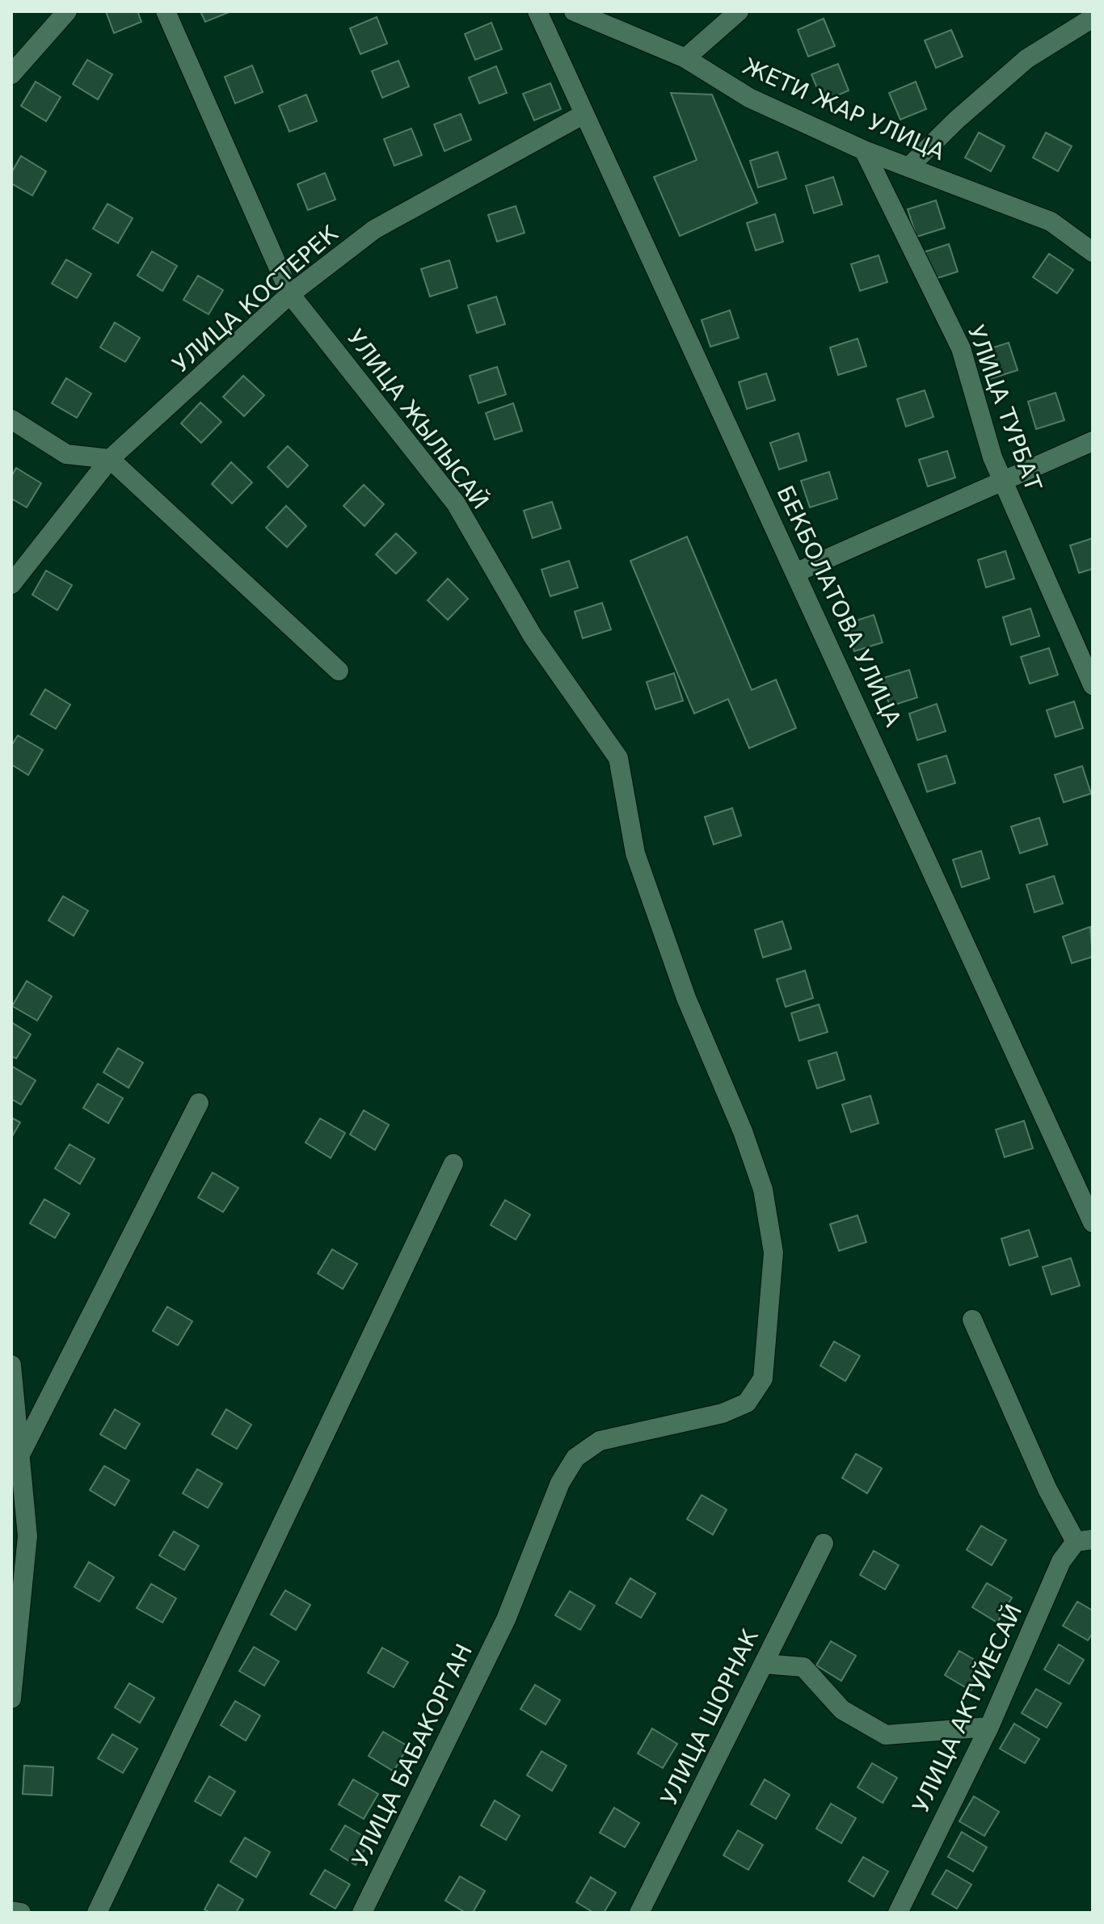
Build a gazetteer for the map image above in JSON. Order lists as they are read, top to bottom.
{
  "streets": {
    "street": [
      "ЖЕТИ ЖАР УЛИЦА",
      "УЛИЦА КОСТЕРЕК",
      "УЛИЦА ТУРБАТ",
      "УЛИЦА ЖЫЛЫСАЙ",
      "БЕКБОЛАТОВА УЛИЦА",
      "УЛИЦА АКТУЙЕСАЙ",
      "УЛИЦА ШОРНАК",
      "УЛИЦА БАБАКОРГАН"
    ]
  },
  "crossings": [
    ["ЖЕТИ ЖАР УЛИЦА", "УЛИЦА ТУРБАТ"],
    ["УЛИЦА КОСТЕРЕК", "УЛИЦА ЖЫЛЫСАЙ"],
    ["УЛИЦА КОСТЕРЕК", "БЕКБОЛАТОВА УЛИЦА"],
    ["УЛИЦА ЖЫЛЫСАЙ", "УЛИЦА БАБАКОРГАН"]
  ]
}
